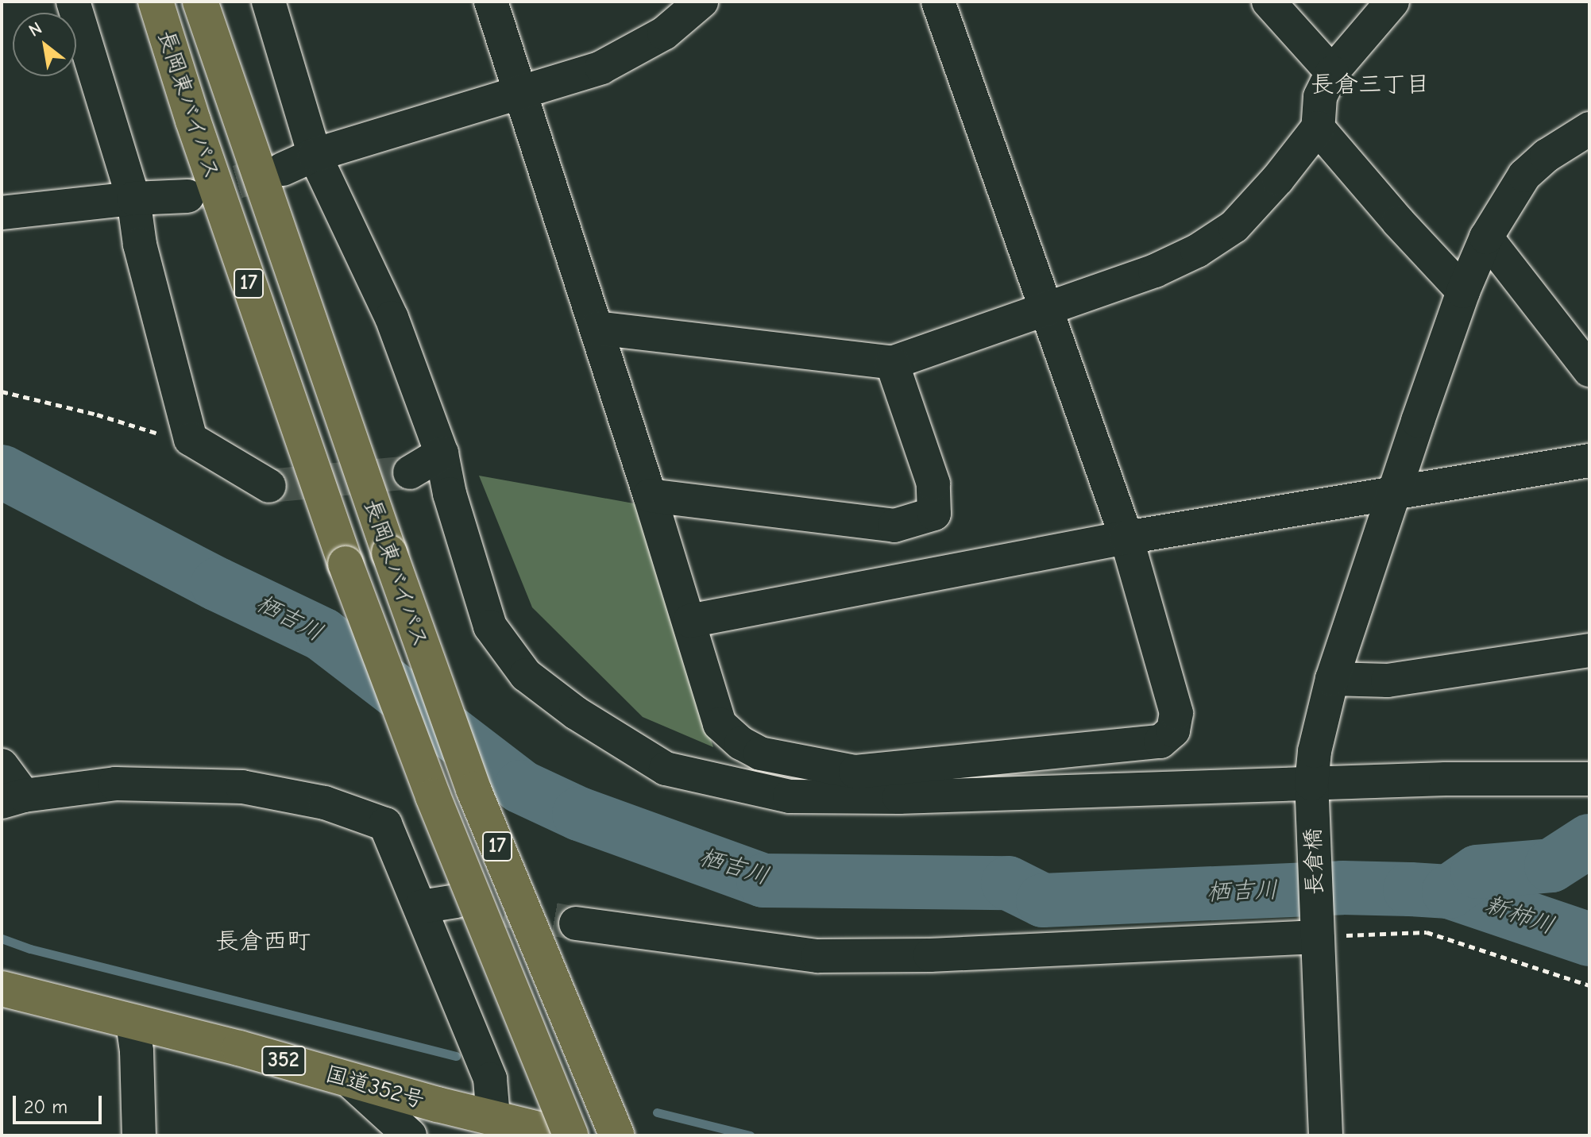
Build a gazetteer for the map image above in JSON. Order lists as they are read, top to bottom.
{
  "streets": {
    "highway": [
      "長岡東バイパス",
      "17",
      "352",
      "国道352号"
    ],
    "street": ["長倉橋"]
  },
  "districts": ["長倉三丁目", "長倉西町"],
  "water": ["栖吉川", "新柿川"],
  "scale_bar": "20 m",
  "north": "top left"
}
